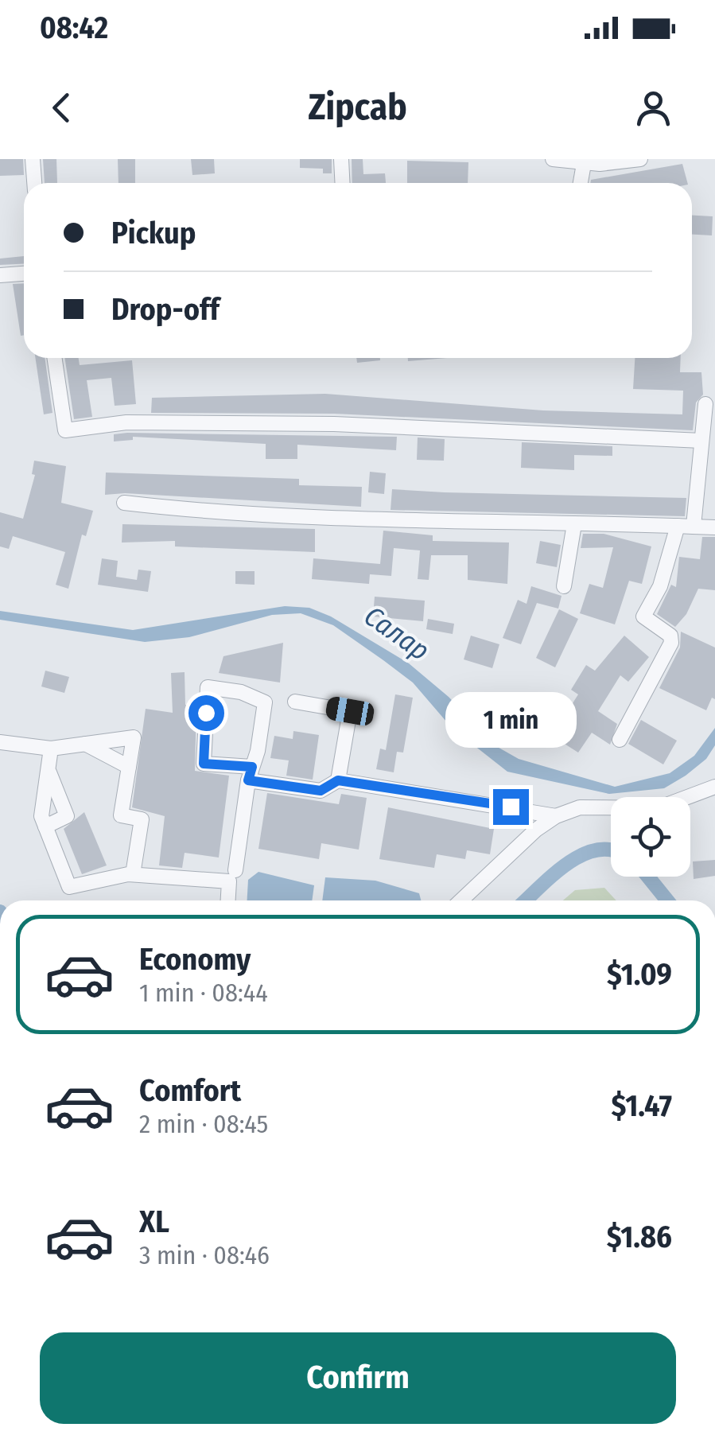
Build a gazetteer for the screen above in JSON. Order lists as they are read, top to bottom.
{
  "water": ["Салар"],
  "page": {
    "status": "08:42",
    "header": "Zipcab",
    "banner": ["Pickup", "Drop-off"],
    "bubble": "1 min",
    "list": [
      {
        "name": "Economy",
        "note": "1 min · 08:44",
        "value": "$1.09"
      },
      {
        "name": "Comfort",
        "note": "2 min · 08:45",
        "value": "$1.47"
      },
      {
        "name": "XL",
        "note": "3 min · 08:46",
        "value": "$1.86"
      }
    ],
    "buttons": "Confirm"
  }
}
